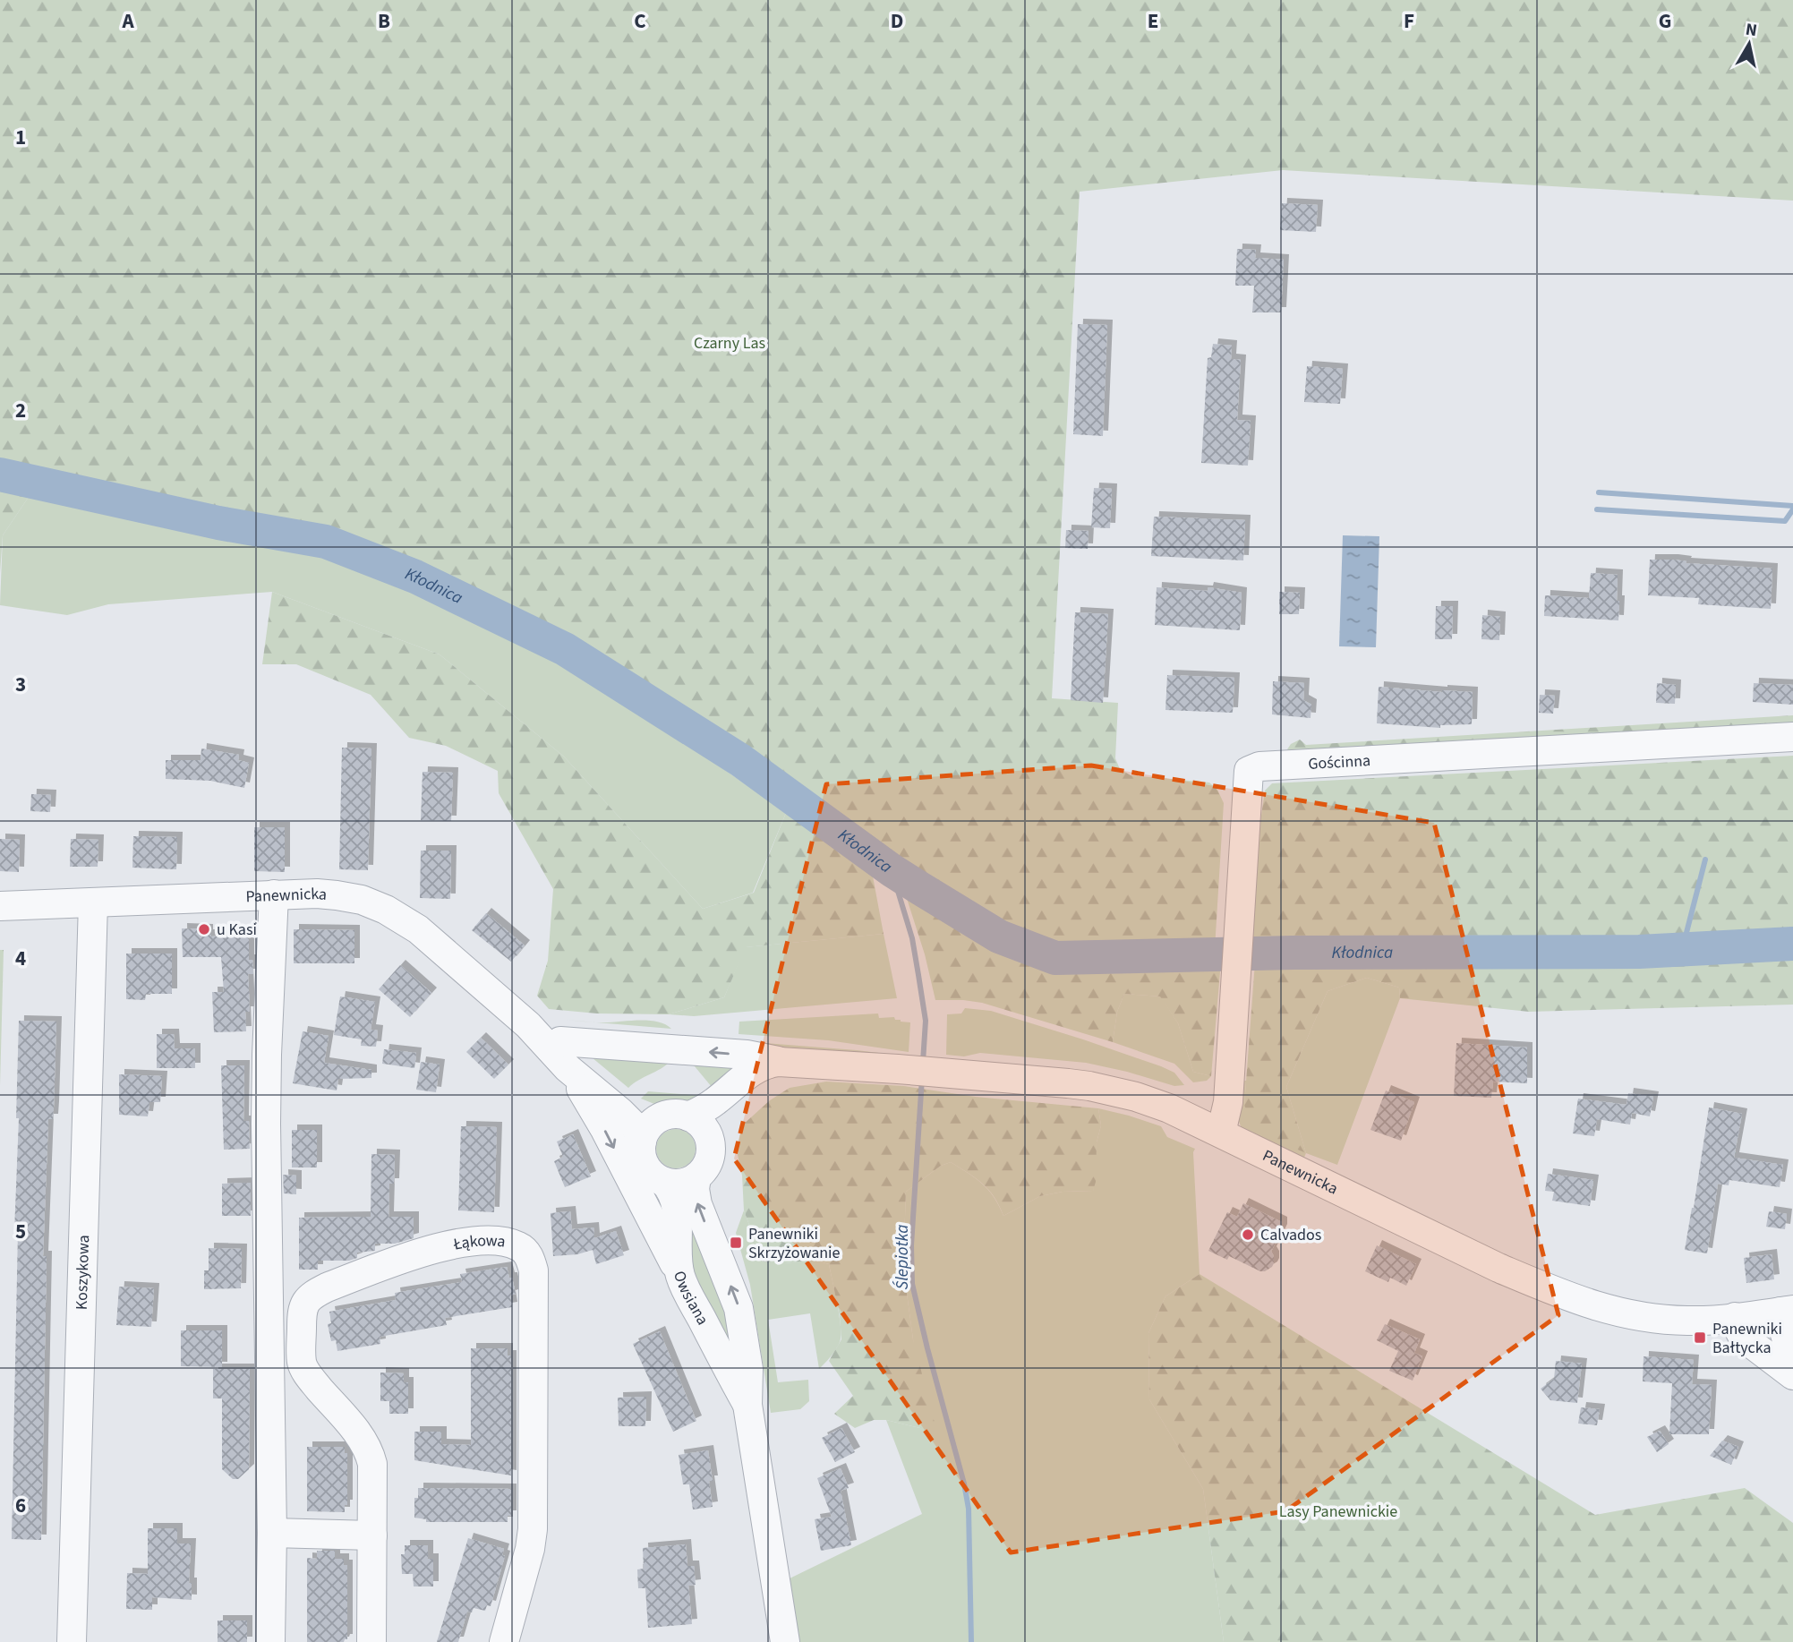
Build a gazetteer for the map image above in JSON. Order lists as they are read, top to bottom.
{
  "streets": {
    "street": [
      "Gościnna",
      "Panewnicka",
      "Łąkowa",
      "Koszykowa",
      "Owsiana"
    ]
  },
  "crossings": [
    ["Gościnna", "Panewnicka"],
    ["Panewnicka", "Koszykowa"],
    ["Panewnicka", "Owsiana"]
  ],
  "water": ["Kłodnica", "Ślepiotka"],
  "parks": ["Czarny Las", "Lasy Panewnickie"],
  "places": {
    "other": ["u Kasi", "Calvados"],
    "transit": ["Panewniki Skrzyżowanie", "Panewniki Bałtycka"]
  },
  "north": "top",
  "grid": {
    "columns": [
      "A",
      "B",
      "C",
      "D",
      "E",
      "F",
      "G"
    ],
    "rows": [
      "1",
      "2",
      "3",
      "4",
      "5",
      "6"
    ]
  }
}
